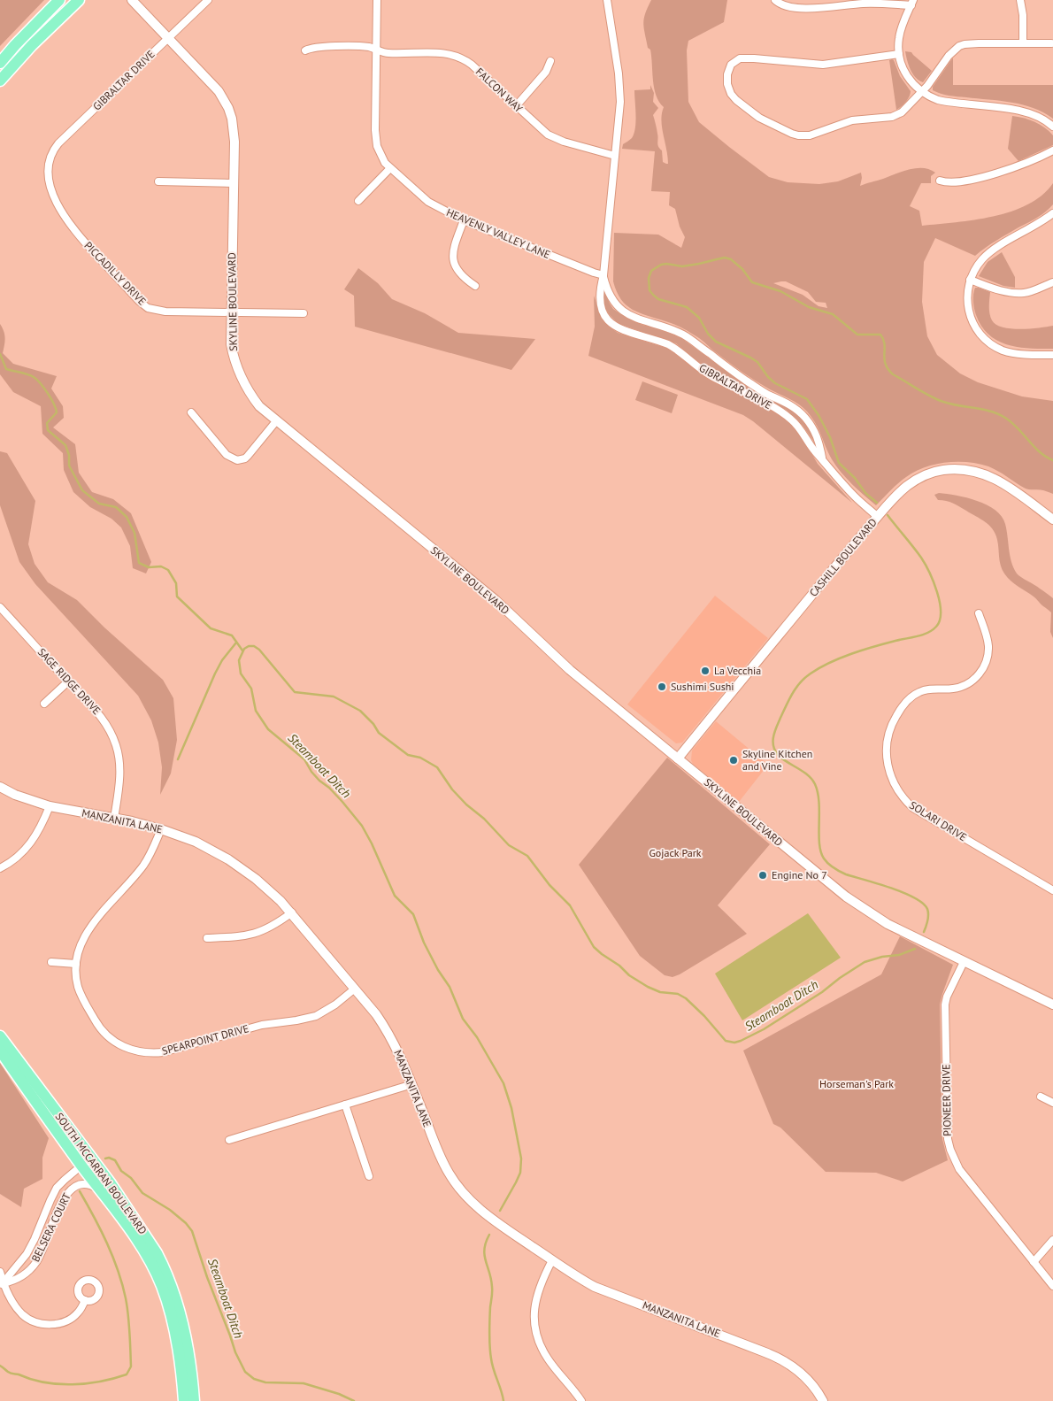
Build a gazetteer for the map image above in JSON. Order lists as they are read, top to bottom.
{
  "streets": {
    "main road": ["SOUTH MCCARRAN BOULEVARD"],
    "street": [
      "GIBRALTAR DRIVE",
      "FALCON WAY",
      "HEAVENLY VALLEY LANE",
      "PICCADILLY DRIVE",
      "SKYLINE BOULEVARD",
      "CASHILL BOULEVARD",
      "SAGE RIDGE DRIVE",
      "MANZANITA LANE",
      "SOLARI DRIVE",
      "SPEARPOINT DRIVE",
      "PIONEER DRIVE",
      "BELSERA COURT"
    ]
  },
  "crossings": [
    ["GIBRALTAR DRIVE", "FALCON WAY"],
    ["GIBRALTAR DRIVE", "HEAVENLY VALLEY LANE"],
    ["GIBRALTAR DRIVE", "PICCADILLY DRIVE"],
    ["GIBRALTAR DRIVE", "SKYLINE BOULEVARD"],
    ["GIBRALTAR DRIVE", "CASHILL BOULEVARD"],
    ["FALCON WAY", "HEAVENLY VALLEY LANE"],
    ["PICCADILLY DRIVE", "SKYLINE BOULEVARD"],
    ["SKYLINE BOULEVARD", "CASHILL BOULEVARD"],
    ["SKYLINE BOULEVARD", "PIONEER DRIVE"],
    ["SAGE RIDGE DRIVE", "MANZANITA LANE"],
    ["MANZANITA LANE", "SPEARPOINT DRIVE"],
    ["SOUTH MCCARRAN BOULEVARD", "BELSERA COURT"]
  ],
  "water": ["Steamboat Ditch"],
  "parks": ["Gojack Park", "Horseman's Park"],
  "places": [
    "La Vecchia",
    "Sushimi Sushi",
    "Skyline Kitchen and Vine",
    "Engine No 7"
  ]
}
